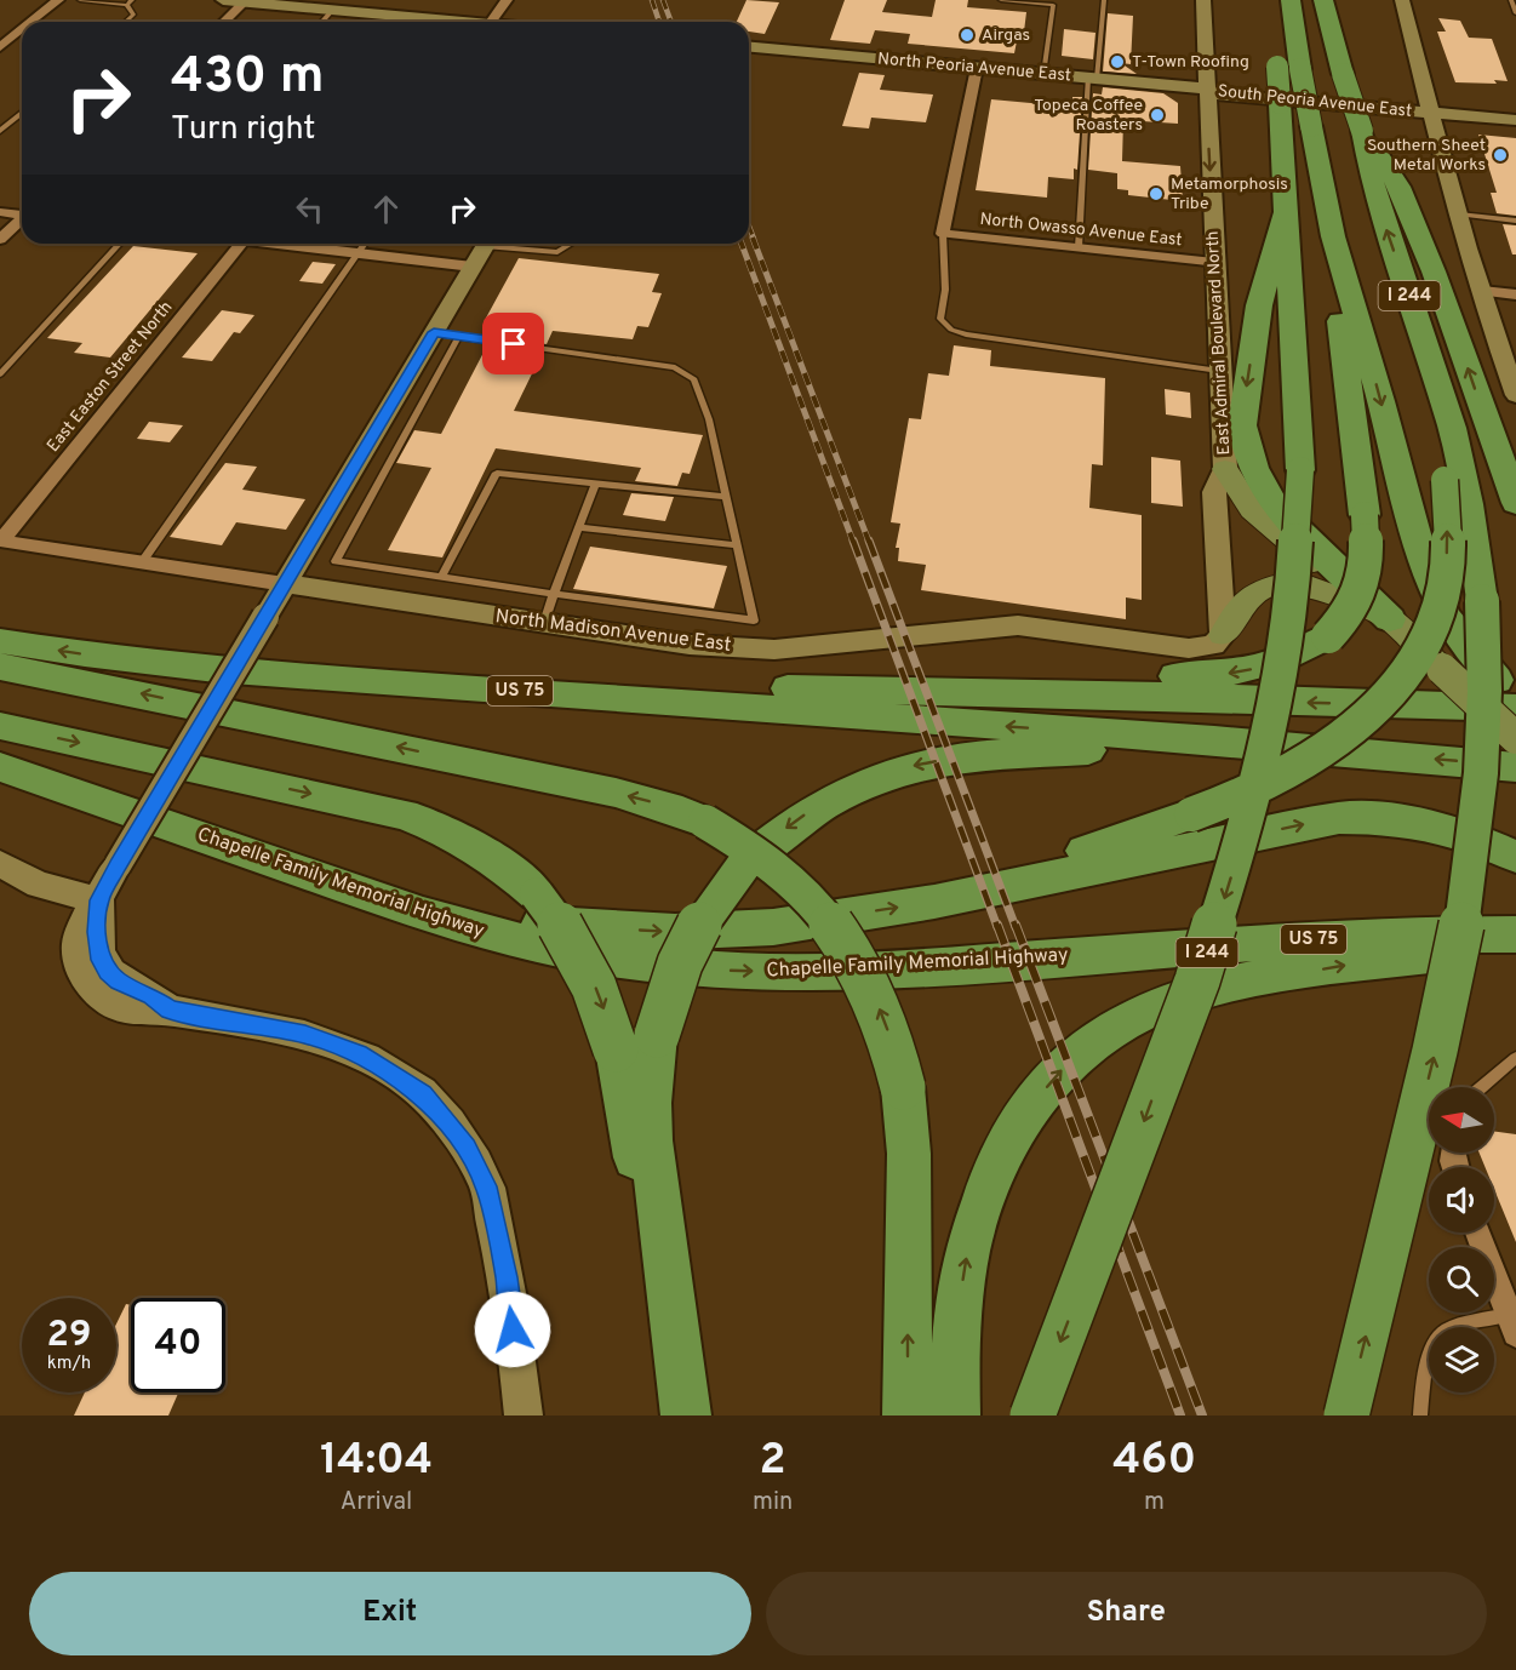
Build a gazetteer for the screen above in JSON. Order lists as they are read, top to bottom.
{
  "streets": {
    "highway": ["I 244", "US 75", "Chapelle Family Memorial Highway"],
    "street": [
      "North Peoria Avenue East",
      "South Peoria Avenue East",
      "North Owasso Avenue East",
      "East Admiral Boulevard North",
      "East Easton Street North",
      "North Madison Avenue East"
    ]
  },
  "crossings": [
    ["North Peoria Avenue East", "South Peoria Avenue East"],
    ["North Peoria Avenue East", "East Admiral Boulevard North"],
    ["South Peoria Avenue East", "East Admiral Boulevard North"],
    ["North Owasso Avenue East", "East Admiral Boulevard North"],
    ["East Easton Street North", "North Madison Avenue East"]
  ],
  "places": [
    "Airgas",
    "T-Town Roofing",
    "Topeca Coffee Roasters",
    "Southern Sheet Metal Works",
    "Metamorphosis Tribe"
  ],
  "north": "left",
  "page": {
    "turn": ["430 m", "Turn right"],
    "speed": "29 km/h",
    "limit": "40",
    "eta": [
      "14:04",
      "Arrival",
      "2",
      "min",
      "460",
      "m"
    ],
    "buttons": ["Exit", "Share"]
  }
}
